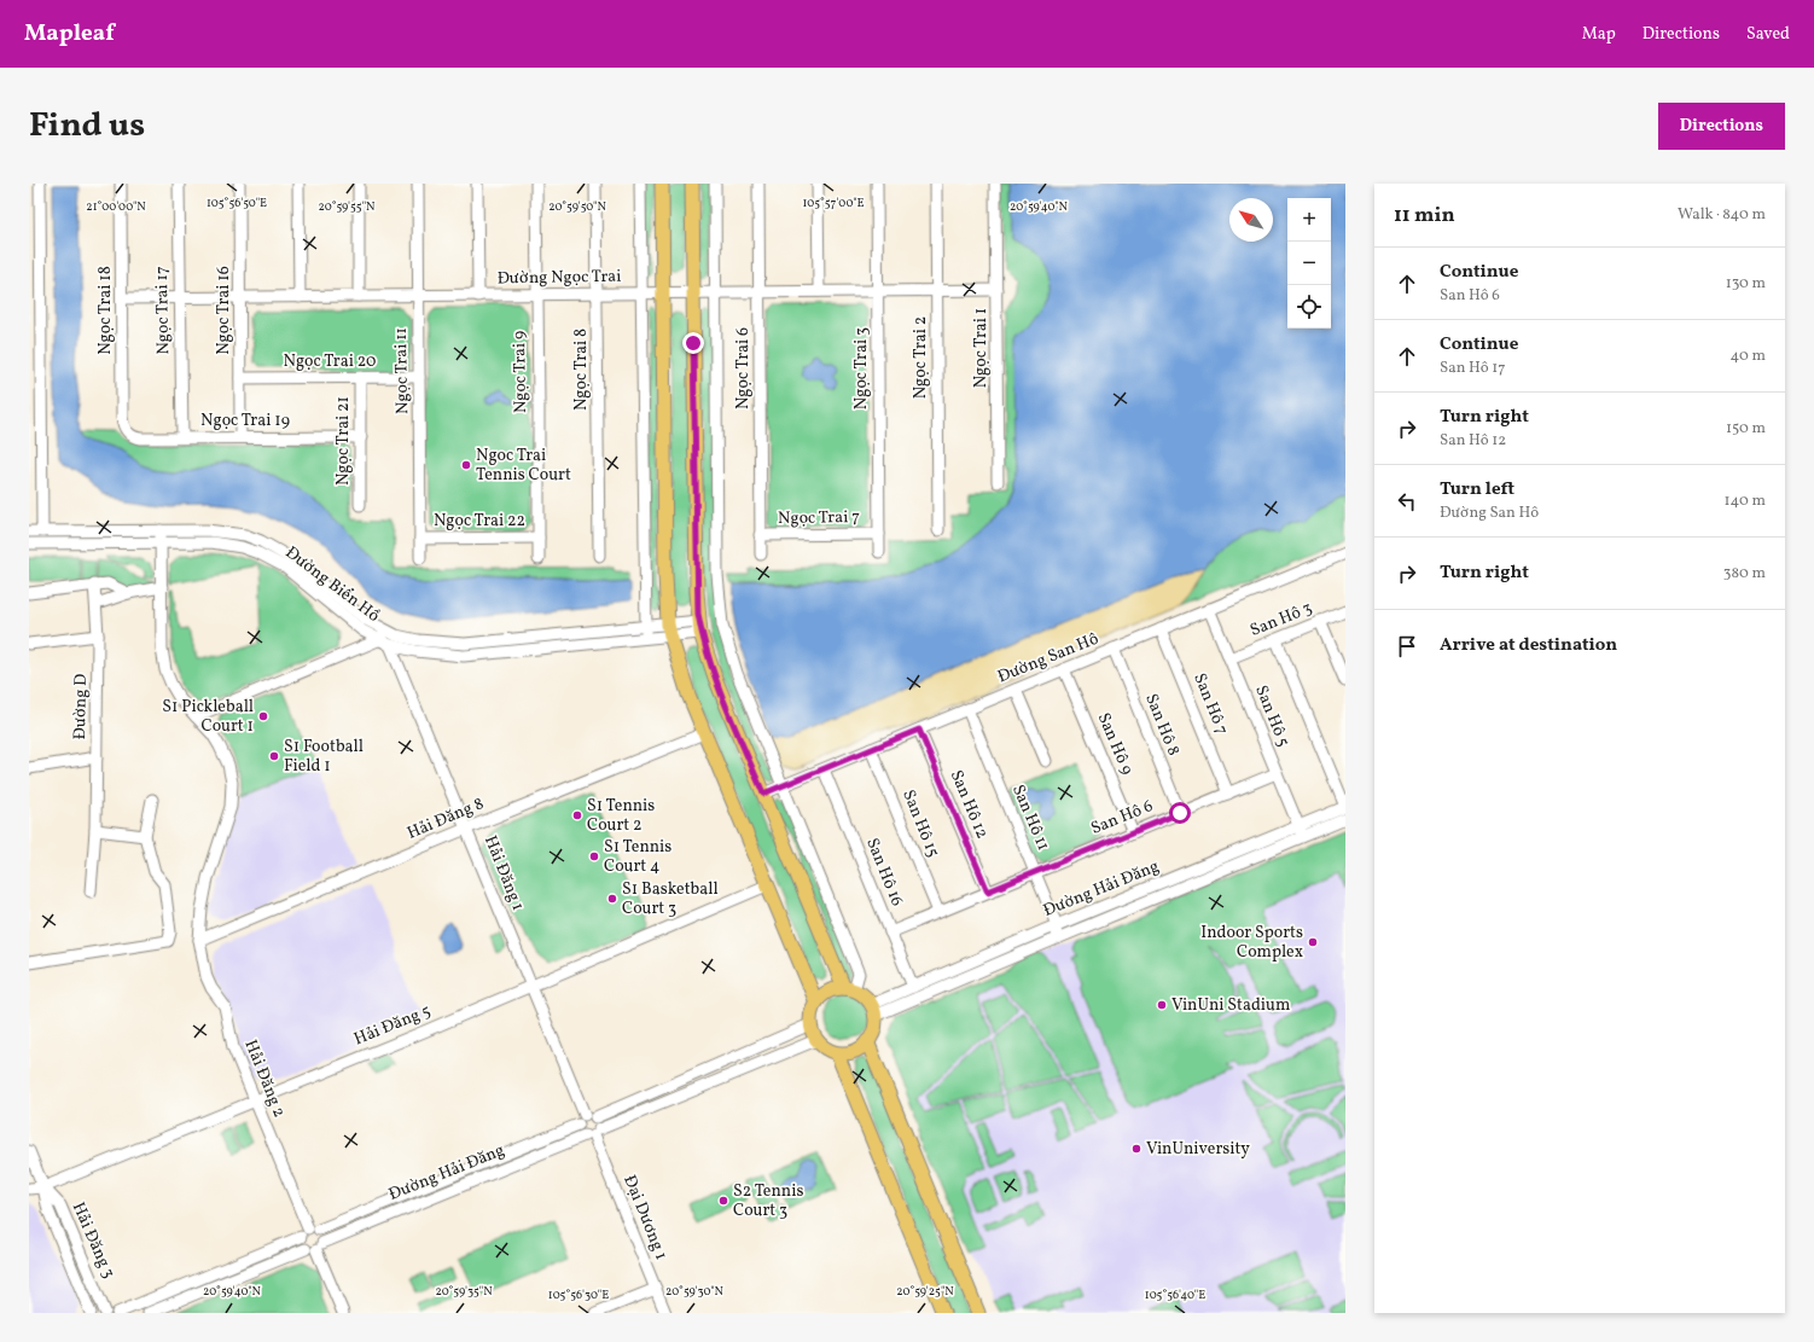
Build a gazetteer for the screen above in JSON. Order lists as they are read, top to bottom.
{
  "streets": {
    "street": [
      "Đường Ngọc Trai",
      "Ngọc Trai 18",
      "Ngọc Trai 17",
      "Ngọc Trai 16",
      "Ngọc Trai 1",
      "Ngọc Trai 2",
      "Ngọc Trai 20",
      "Ngọc Trai 6",
      "Ngọc Trai 3",
      "Ngọc Trai 8",
      "Ngọc Trai 11",
      "Ngọc Trai 9",
      "Ngọc Trai 19",
      "Ngọc Trai 21",
      "Ngọc Trai 7",
      "Ngọc Trai 22",
      "Đường Biển Hồ",
      "San Hô 3",
      "Đường San Hô",
      "San Hô 7",
      "Đường D",
      "San Hô 5",
      "San Hô 8",
      "San Hô 9",
      "San Hô 12",
      "San Hô 11",
      "San Hô 6",
      "Hải Đăng 8",
      "San Hô 15",
      "San Hô 16",
      "Hải Đăng 1",
      "Đường Hải Đăng",
      "Hải Đăng 5",
      "Hải Đăng 2",
      "Đại Dương 1",
      "Hải Đăng 3"
    ]
  },
  "crossings": [
    ["Đường Ngọc Trai", "Ngọc Trai 18"],
    ["Đường Ngọc Trai", "Ngọc Trai 17"],
    ["Đường Ngọc Trai", "Ngọc Trai 16"],
    ["Đường Ngọc Trai", "Ngọc Trai 1"],
    ["Đường Ngọc Trai", "Ngọc Trai 2"],
    ["Đường Ngọc Trai", "Ngọc Trai 6"],
    ["Đường Ngọc Trai", "Ngọc Trai 3"],
    ["Đường Ngọc Trai", "Ngọc Trai 8"],
    ["Đường Ngọc Trai", "Ngọc Trai 11"],
    ["Đường Ngọc Trai", "Ngọc Trai 9"],
    ["Ngọc Trai 18", "Ngọc Trai 19"],
    ["Ngọc Trai 17", "Ngọc Trai 19"],
    ["Ngọc Trai 16", "Ngọc Trai 20"],
    ["Ngọc Trai 16", "Ngọc Trai 19"],
    ["Ngọc Trai 20", "Ngọc Trai 11"],
    ["Ngọc Trai 20", "Ngọc Trai 21"],
    ["Ngọc Trai 6", "Ngọc Trai 7"],
    ["Ngọc Trai 3", "Ngọc Trai 7"],
    ["Ngọc Trai 11", "Ngọc Trai 22"],
    ["Ngọc Trai 9", "Ngọc Trai 22"],
    ["Ngọc Trai 19", "Ngọc Trai 21"],
    ["Đường Biển Hồ", "Hải Đăng 1"],
    ["Đường Biển Hồ", "Hải Đăng 2"],
    ["San Hô 3", "San Hô 5"],
    ["Đường San Hô", "San Hô 7"],
    ["Đường San Hô", "San Hô 5"],
    ["Đường San Hô", "San Hô 8"],
    ["Đường San Hô", "San Hô 9"],
    ["Đường San Hô", "San Hô 12"],
    ["Đường San Hô", "San Hô 11"],
    ["Đường San Hô", "San Hô 15"],
    ["Đường San Hô", "San Hô 16"],
    ["San Hô 7", "San Hô 6"],
    ["San Hô 5", "San Hô 6"],
    ["San Hô 5", "Đường Hải Đăng"],
    ["San Hô 8", "San Hô 6"],
    ["San Hô 9", "San Hô 6"],
    ["San Hô 12", "San Hô 6"],
    ["San Hô 11", "San Hô 6"],
    ["San Hô 11", "Đường Hải Đăng"],
    ["San Hô 6", "San Hô 15"],
    ["San Hô 6", "San Hô 16"],
    ["Hải Đăng 8", "Hải Đăng 1"],
    ["Hải Đăng 8", "Hải Đăng 2"],
    ["San Hô 16", "Đường Hải Đăng"],
    ["Hải Đăng 1", "Đường Hải Đăng"],
    ["Hải Đăng 1", "Hải Đăng 5"],
    ["Đường Hải Đăng", "Hải Đăng 2"],
    ["Đường Hải Đăng", "Đại Dương 1"],
    ["Hải Đăng 5", "Hải Đăng 2"],
    ["Hải Đăng 5", "Hải Đăng 3"]
  ],
  "places": [
    "Ngoc Trai Tennis Court",
    "S1 Pickleball Court 1",
    "S1 Football Field 1",
    "S1 Tennis Court 2",
    "S1 Tennis Court 4",
    "S1 Basketball Court 3",
    "Indoor Sports Complex",
    "VinUni Stadium",
    "VinUniversity",
    "S2 Tennis Court 3"
  ],
  "north": "top left",
  "page": {
    "header": "Mapleaf",
    "nav": ["Map", "Directions", "Saved"],
    "title": "Find us",
    "buttons": "Directions",
    "heading": ["11 min", "Walk · 840 m"],
    "map_buttons": ["+", "−"],
    "list": [
      ["Continue", "San Hô 6", "130 m"],
      ["Continue", "San Hô 17", "40 m"],
      ["Turn right", "San Hô 12", "150 m"],
      ["Turn left", "Đường San Hô", "140 m"],
      ["Turn right", "380 m"],
      "Arrive at destination"
    ]
  },
  "coordinates": [
    "105°57'00\"E",
    "105°56'50\"E",
    "21°00'00\"N",
    "20°59'40\"N",
    "20°59'55\"N",
    "20°59'50\"N",
    "20°59'35\"N",
    "20°59'30\"N",
    "20°59'25\"N",
    "105°56'30\"E",
    "105°56'40\"E"
  ]
}
